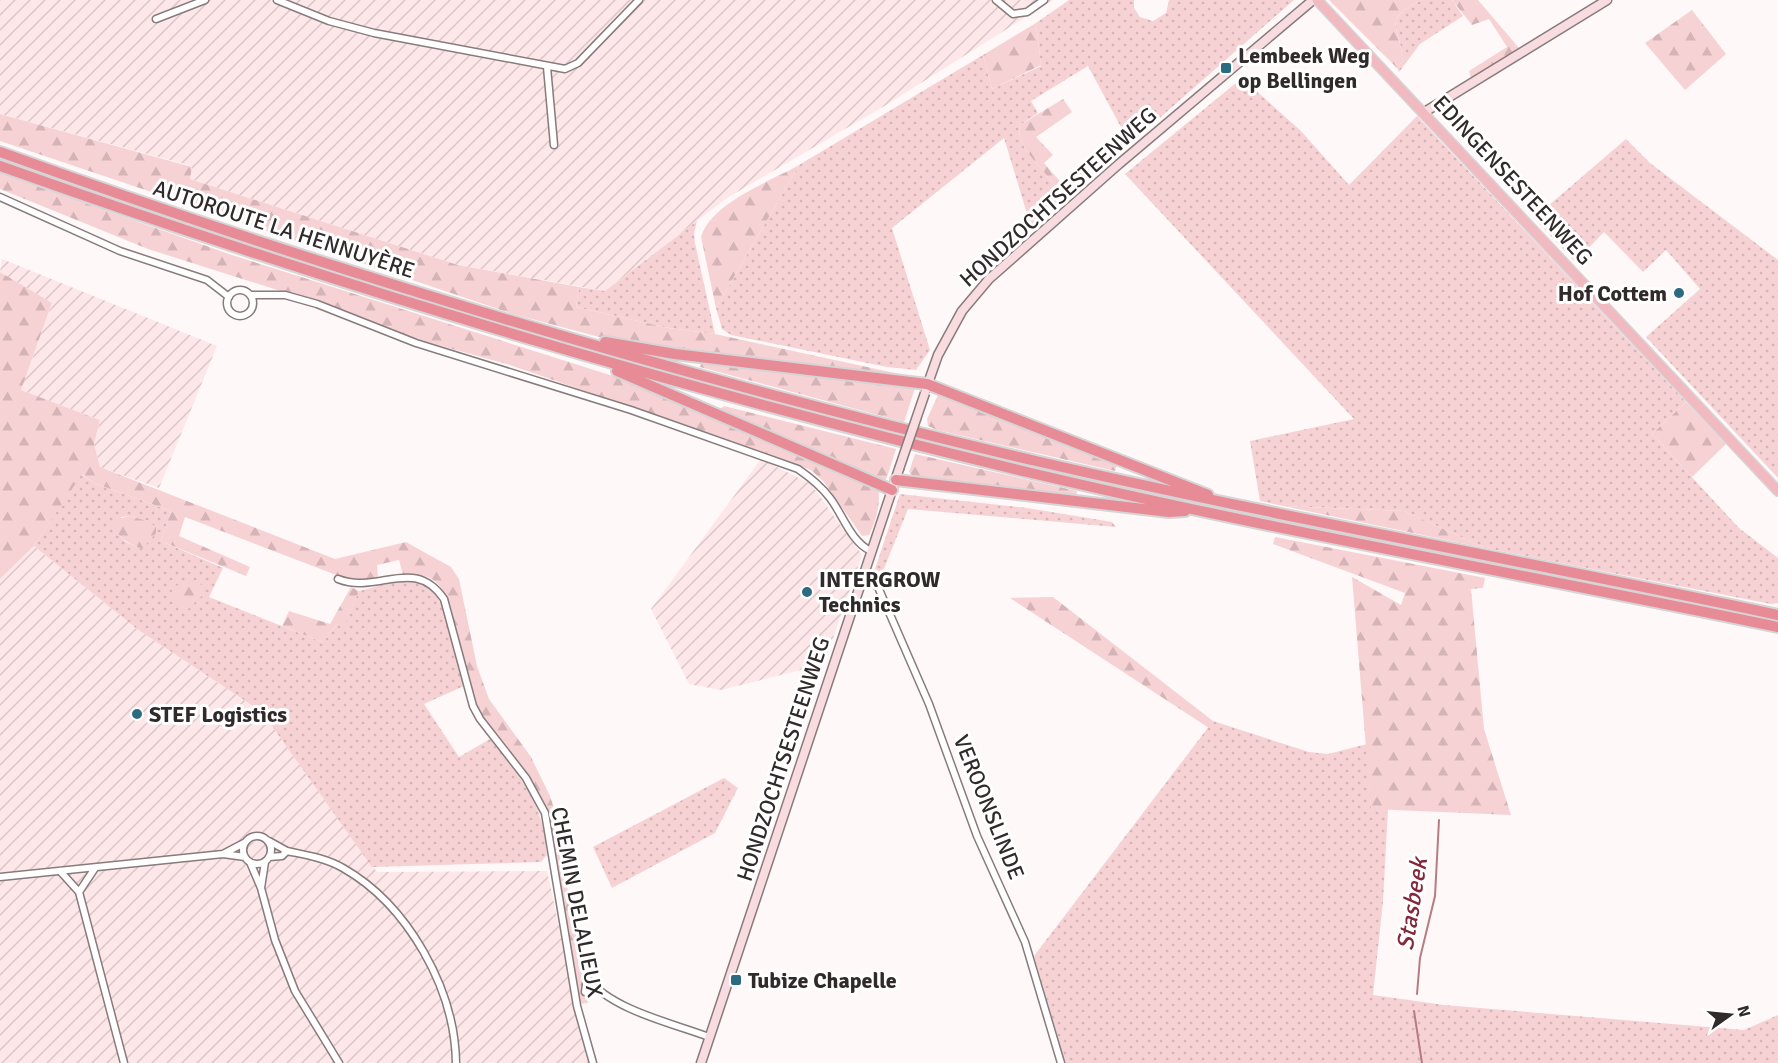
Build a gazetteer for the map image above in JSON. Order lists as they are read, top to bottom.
{
  "streets": {
    "highway": ["AUTOROUTE LA HENNUYÈRE"],
    "main road": ["EDINGENSESTEENWEG", "HONDZOCHTSESTEENWEG"],
    "street": ["VEROONSLINDE", "CHEMIN DELALIEUX"]
  },
  "crossings": [
    ["EDINGENSESTEENWEG", "HONDZOCHTSESTEENWEG"],
    ["HONDZOCHTSESTEENWEG", "VEROONSLINDE"]
  ],
  "water": ["Stasbeek"],
  "places": {
    "transit": ["Lembeek Weg op Bellingen", "Tubize Chapelle"],
    "other": ["Hof Cottem", "INTERGROW Technics", "STEF Logistics"]
  },
  "north": "right"
}
